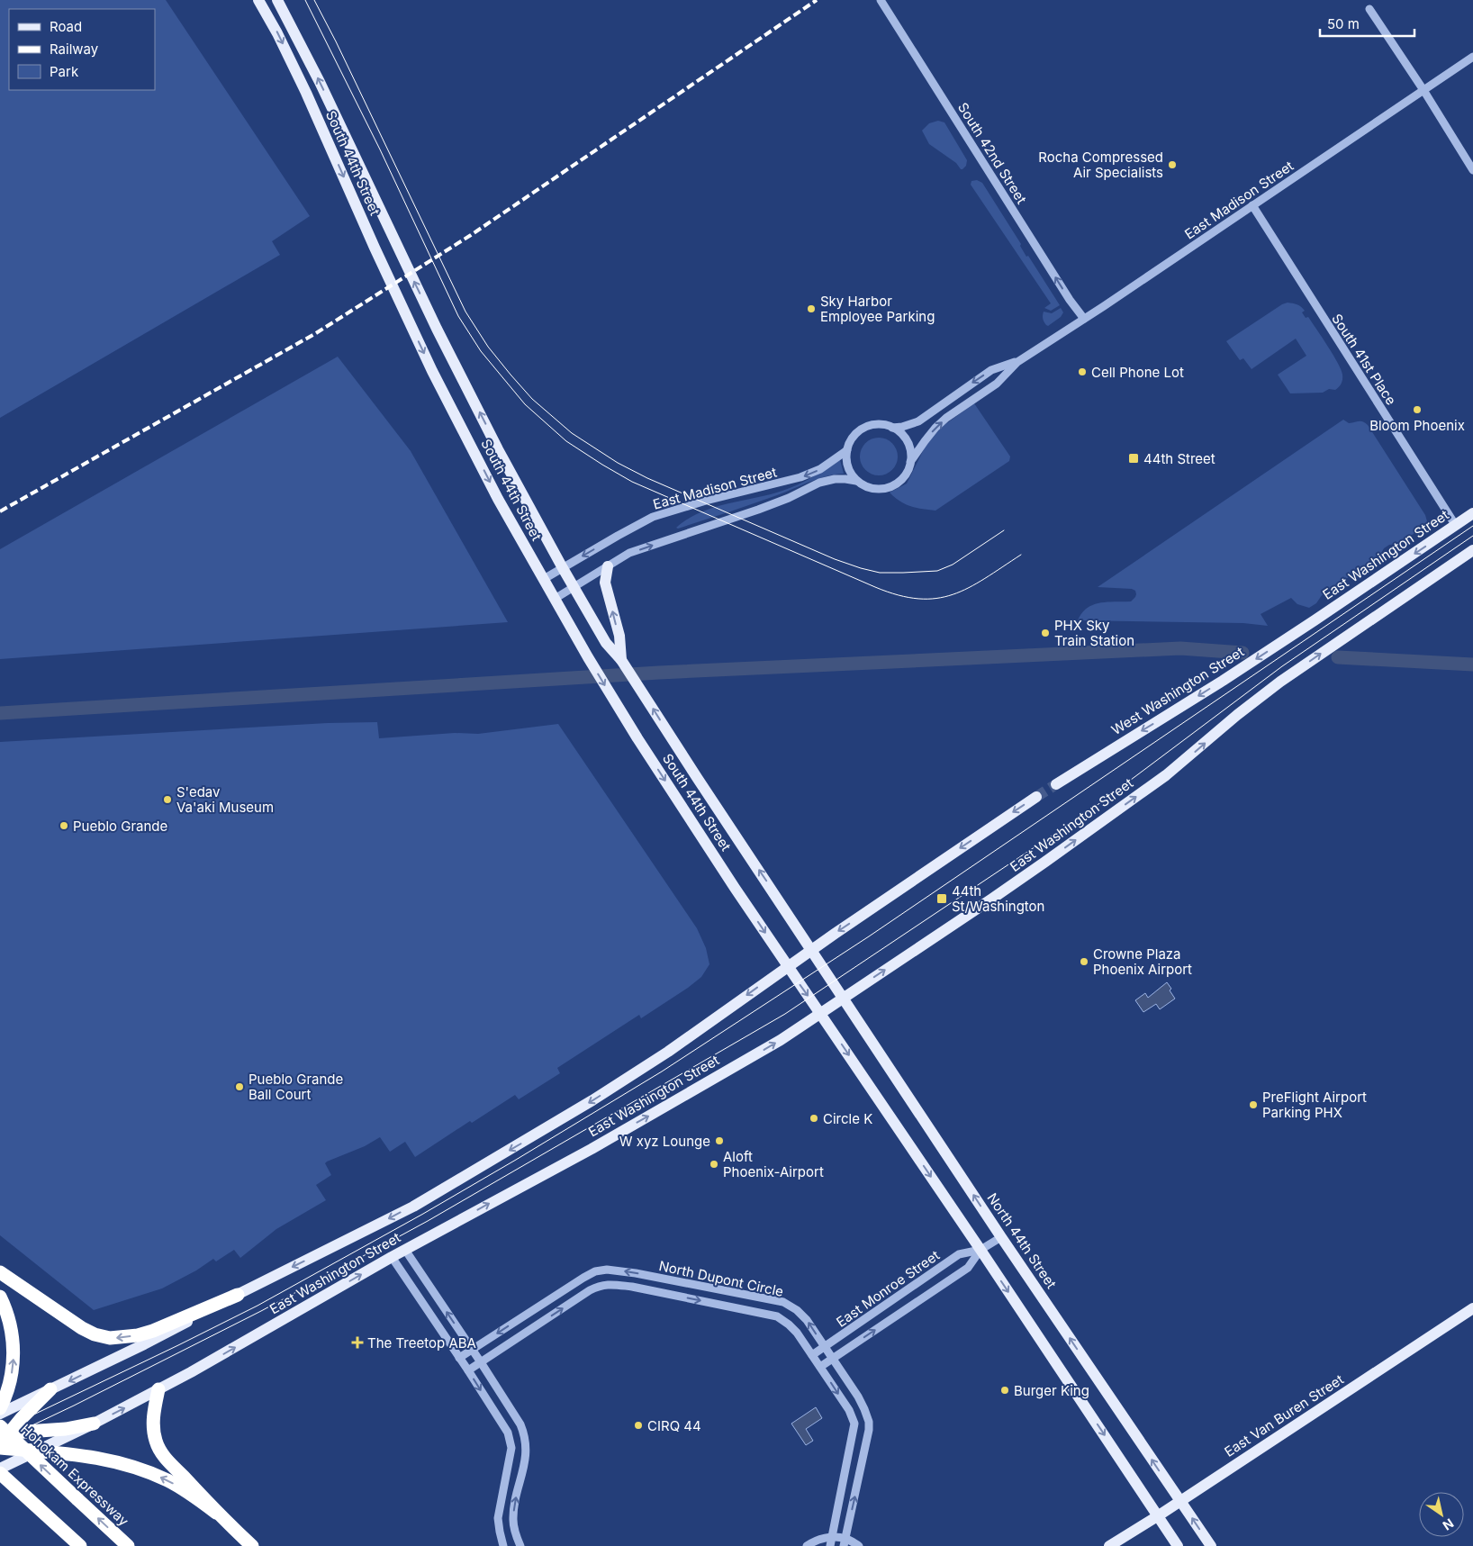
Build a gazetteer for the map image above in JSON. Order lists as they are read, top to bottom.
{
  "streets": {
    "highway": ["Hohokam Expressway"],
    "main road": [
      "South 44th Street",
      "East Washington Street",
      "West Washington Street",
      "North 44th Street",
      "East Van Buren Street"
    ],
    "street": [
      "South 42nd Street",
      "East Madison Street",
      "South 41st Place",
      "North Dupont Circle",
      "East Monroe Street"
    ]
  },
  "crossings": [
    ["South 42nd Street", "East Madison Street"],
    ["South 44th Street", "East Madison Street"],
    ["South 44th Street", "East Washington Street"],
    ["South 44th Street", "North 44th Street"],
    ["East Madison Street", "South 41st Place"],
    ["South 41st Place", "East Washington Street"],
    ["East Washington Street", "West Washington Street"],
    ["East Washington Street", "North 44th Street"],
    ["North 44th Street", "East Monroe Street"],
    ["North 44th Street", "East Van Buren Street"],
    ["North Dupont Circle", "East Monroe Street"]
  ],
  "one_way": ["South 42nd Street", "West Washington Street"],
  "places": {
    "other": [
      "Rocha Compressed Air Specialists",
      "Sky Harbor Employee Parking",
      "Cell Phone Lot",
      "Bloom Phoenix",
      "PHX Sky Train Station",
      "S'edav Va'aki Museum",
      "Pueblo Grande",
      "Crowne Plaza Phoenix Airport",
      "Pueblo Grande Ball Court",
      "PreFlight Airport Parking PHX",
      "Circle K",
      "W xyz Lounge",
      "Aloft Phoenix-Airport",
      "Burger King",
      "CIRQ 44"
    ],
    "transit": ["44th Street", "44th St/Washington"],
    "health": ["The Treetop ABA"]
  },
  "legend": ["Road", "Railway", "Park"],
  "scale_bar": "50 m",
  "north": "bottom right"
}
